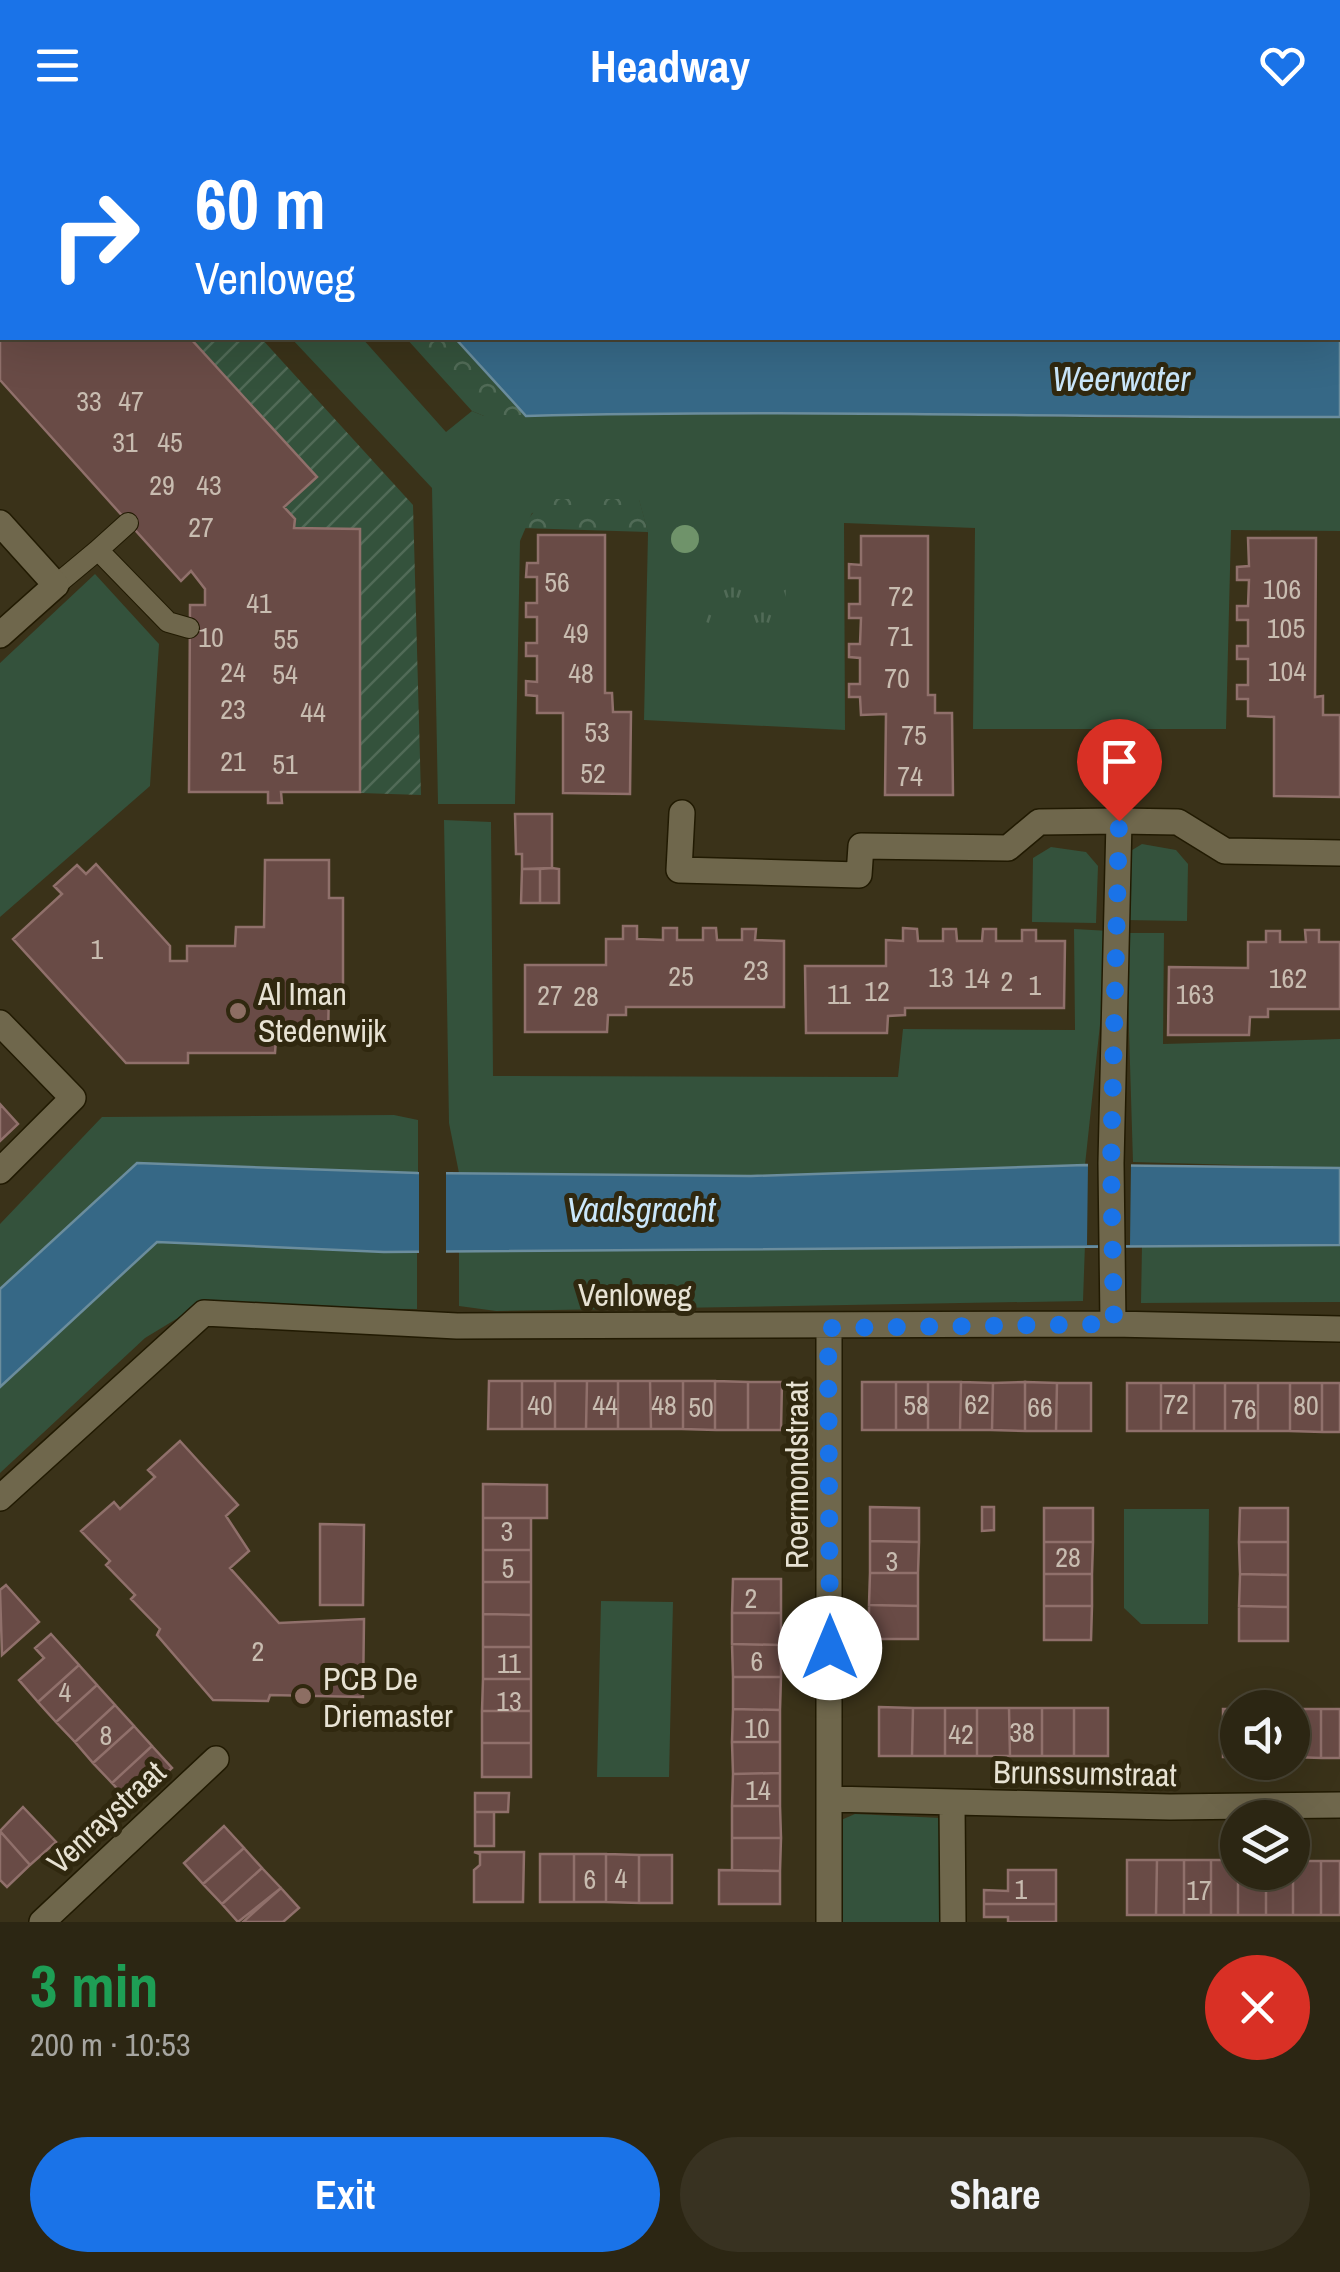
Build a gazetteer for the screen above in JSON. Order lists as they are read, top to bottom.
{
  "streets": {
    "street": [
      "Venloweg",
      "Roermondstraat",
      "Brunssumstraat",
      "Venraystraat"
    ]
  },
  "crossings": [
    ["Venloweg", "Roermondstraat"],
    ["Roermondstraat", "Brunssumstraat"]
  ],
  "water": ["Weerwater", "Vaalsgracht"],
  "places": ["Al Iman Stedenwijk", "PCB De Driemaster"],
  "house_numbers": [
    "33",
    "47",
    "31",
    "45",
    "29",
    "43",
    "27",
    "56",
    "106",
    "72",
    "41",
    "105",
    "49",
    "71",
    "10",
    "55",
    "104",
    "24",
    "48",
    "54",
    "70",
    "23",
    "44",
    "53",
    "75",
    "21",
    "51",
    "52",
    "74",
    "1",
    "23",
    "25",
    "13",
    "14",
    "162",
    "2",
    "1",
    "12",
    "11",
    "163",
    "27",
    "28",
    "62",
    "72",
    "40",
    "44",
    "48",
    "58",
    "80",
    "50",
    "66",
    "76",
    "3",
    "28",
    "3",
    "5",
    "2",
    "2",
    "6",
    "11",
    "4",
    "13",
    "10",
    "38",
    "42",
    "8",
    "14",
    "4",
    "6",
    "1",
    "17"
  ],
  "page": {
    "header": "Headway",
    "turn": ["60 m", "Venloweg"],
    "heading": ["3 min", "200 m · 10:53"],
    "buttons": ["Exit", "Share"]
  }
}
